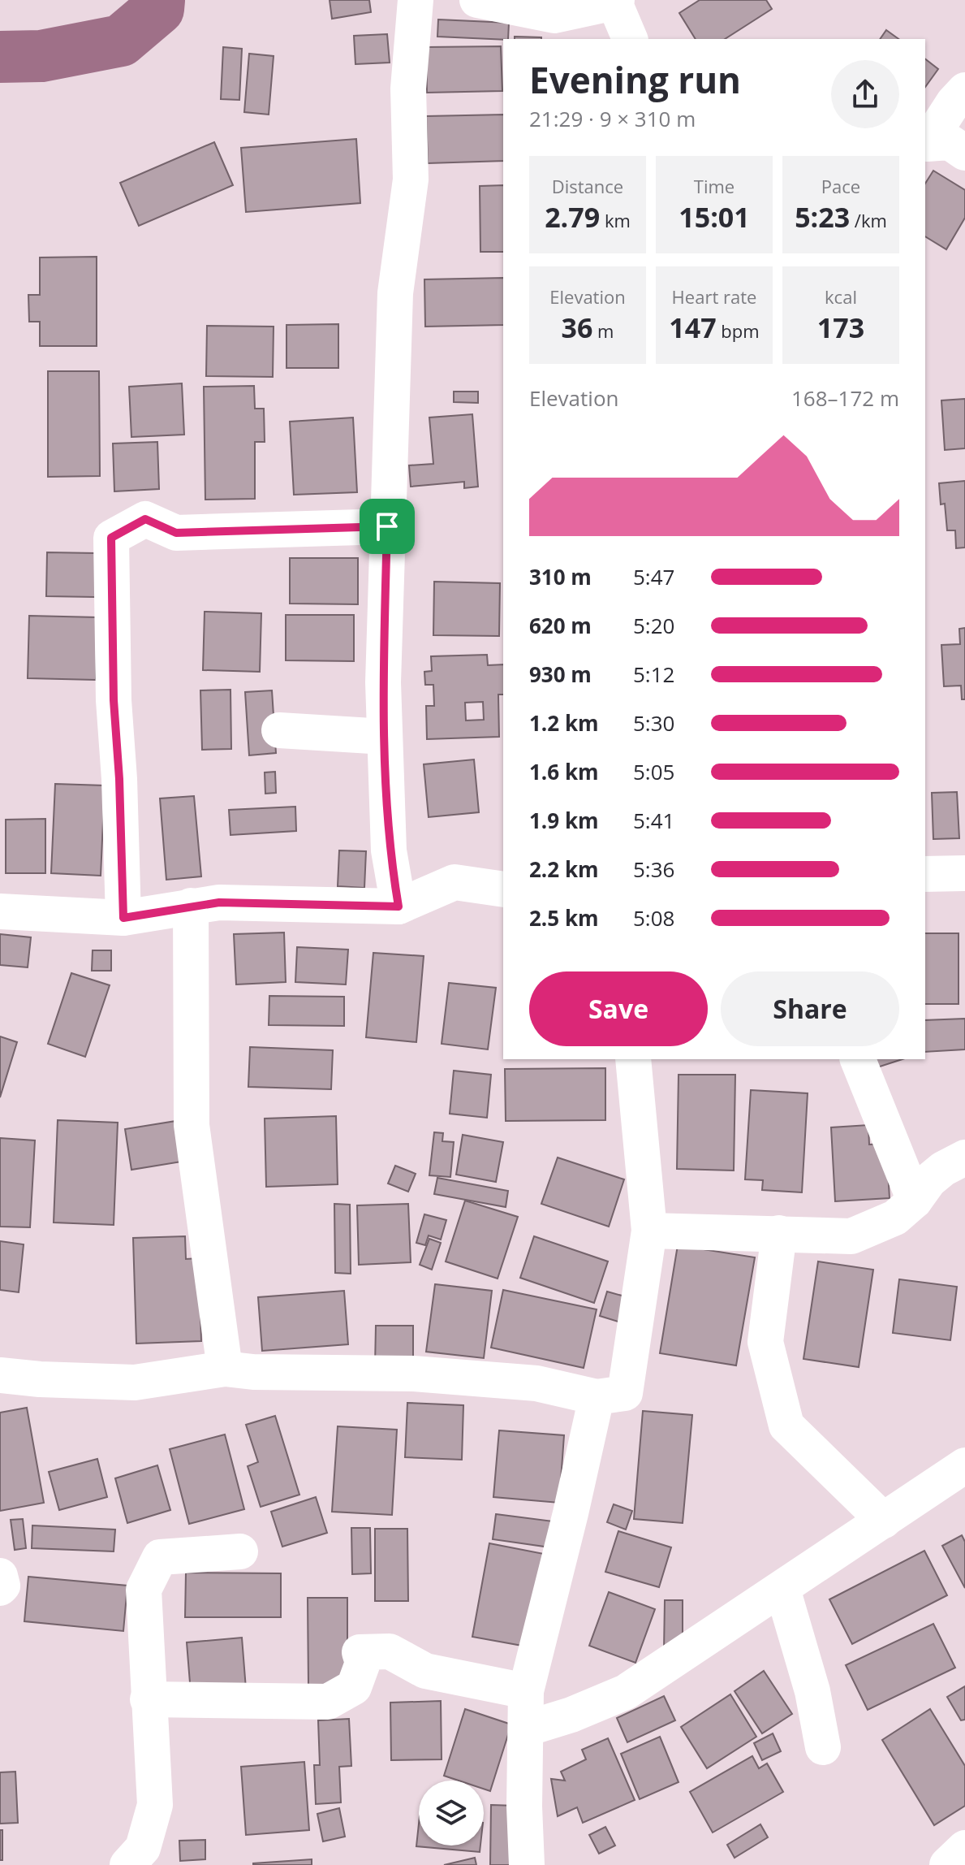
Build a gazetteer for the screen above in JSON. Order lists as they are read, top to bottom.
{
  "page": {
    "heading": ["Evening run", "21:29 · 9 × 310 m"],
    "stats": [
      ["Distance", "2.79 km"],
      ["Time", "15:01"],
      ["Pace", "5:23 /km"],
      ["Elevation", "36 m"],
      ["Heart rate", "147 bpm"],
      ["kcal", "173"]
    ],
    "chart": ["Elevation", "168–172 m"],
    "list": [
      {
        "name": "310 m",
        "note": "5:47"
      },
      {
        "name": "620 m",
        "note": "5:20"
      },
      {
        "name": "930 m",
        "note": "5:12"
      },
      {
        "name": "1.2 km",
        "note": "5:30"
      },
      {
        "name": "1.6 km",
        "note": "5:05"
      },
      {
        "name": "1.9 km",
        "note": "5:41"
      },
      {
        "name": "2.2 km",
        "note": "5:36"
      },
      {
        "name": "2.5 km",
        "note": "5:08"
      }
    ],
    "buttons": ["Save", "Share"]
  }
}
